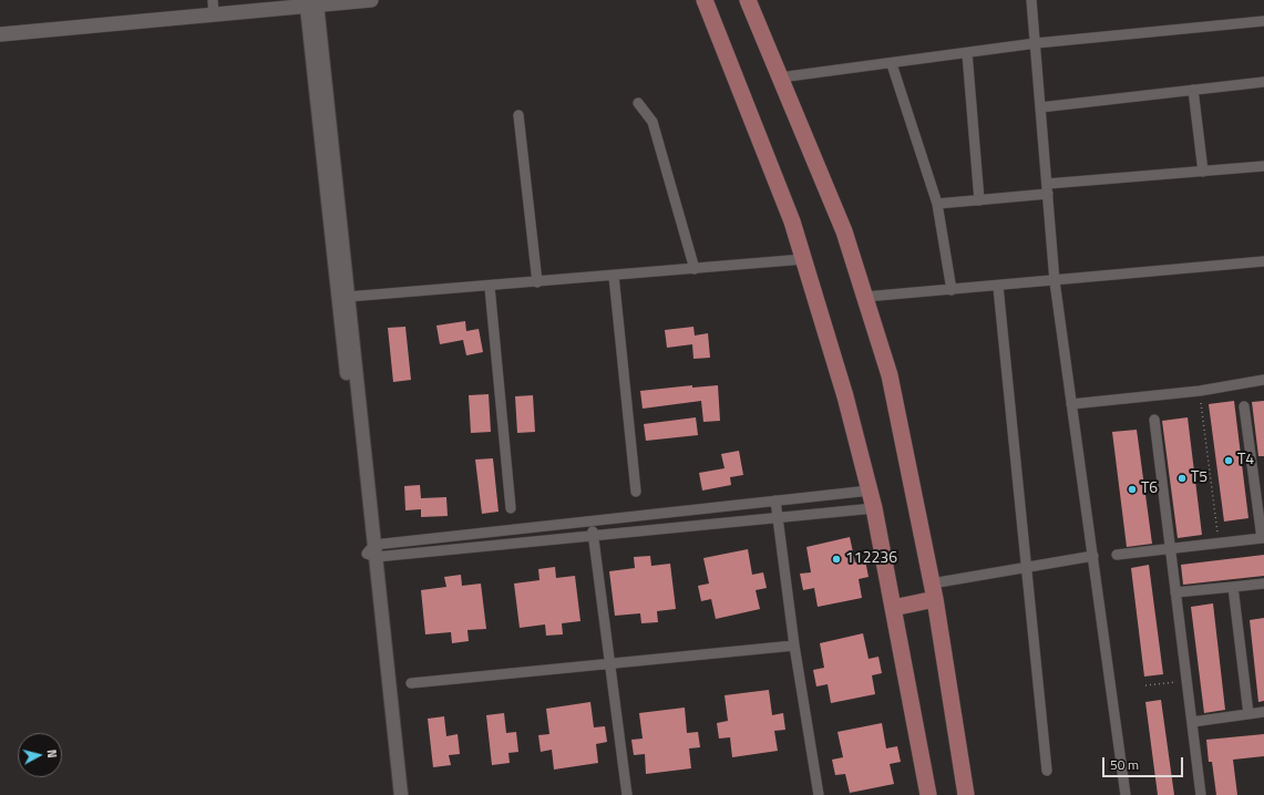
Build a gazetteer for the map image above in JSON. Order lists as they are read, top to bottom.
{
  "places": [
    "T4",
    "T5",
    "T6",
    "112236"
  ],
  "scale_bar": "50 m",
  "north": "right"
}
